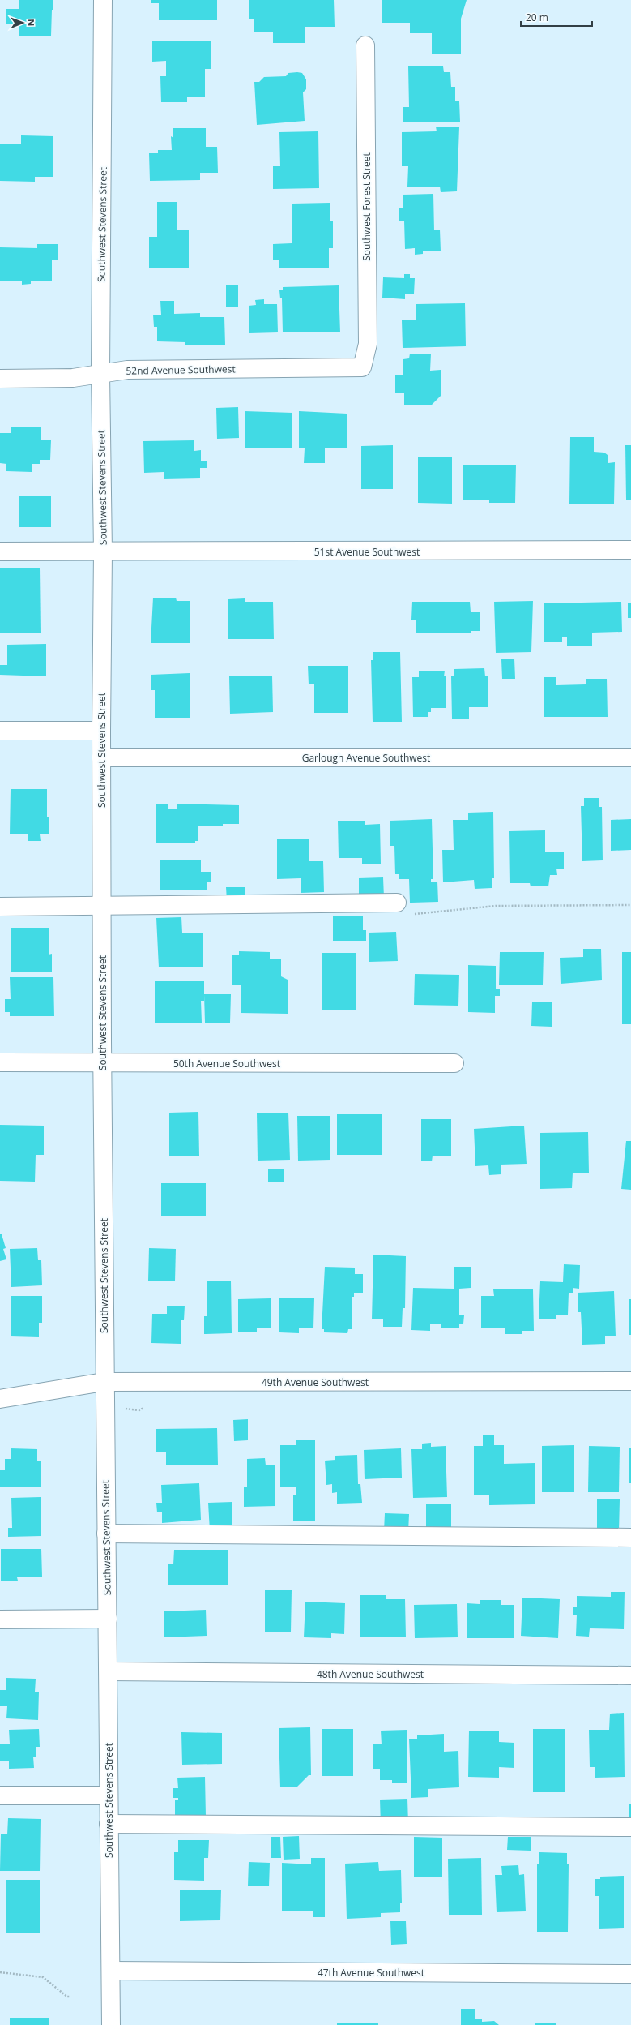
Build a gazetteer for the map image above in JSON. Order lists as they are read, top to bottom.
{
  "streets": {
    "street": [
      "Southwest Forest Street",
      "Southwest Stevens Street",
      "52nd Avenue Southwest",
      "51st Avenue Southwest",
      "Garlough Avenue Southwest",
      "50th Avenue Southwest",
      "49th Avenue Southwest",
      "48th Avenue Southwest",
      "47th Avenue Southwest"
    ]
  },
  "crossings": [
    ["Southwest Forest Street", "52nd Avenue Southwest"],
    ["Southwest Stevens Street", "52nd Avenue Southwest"],
    ["Southwest Stevens Street", "51st Avenue Southwest"],
    ["Southwest Stevens Street", "Garlough Avenue Southwest"],
    ["Southwest Stevens Street", "50th Avenue Southwest"],
    ["Southwest Stevens Street", "49th Avenue Southwest"],
    ["Southwest Stevens Street", "48th Avenue Southwest"],
    ["Southwest Stevens Street", "47th Avenue Southwest"]
  ],
  "scale_bar": "20 m",
  "north": "right"
}
